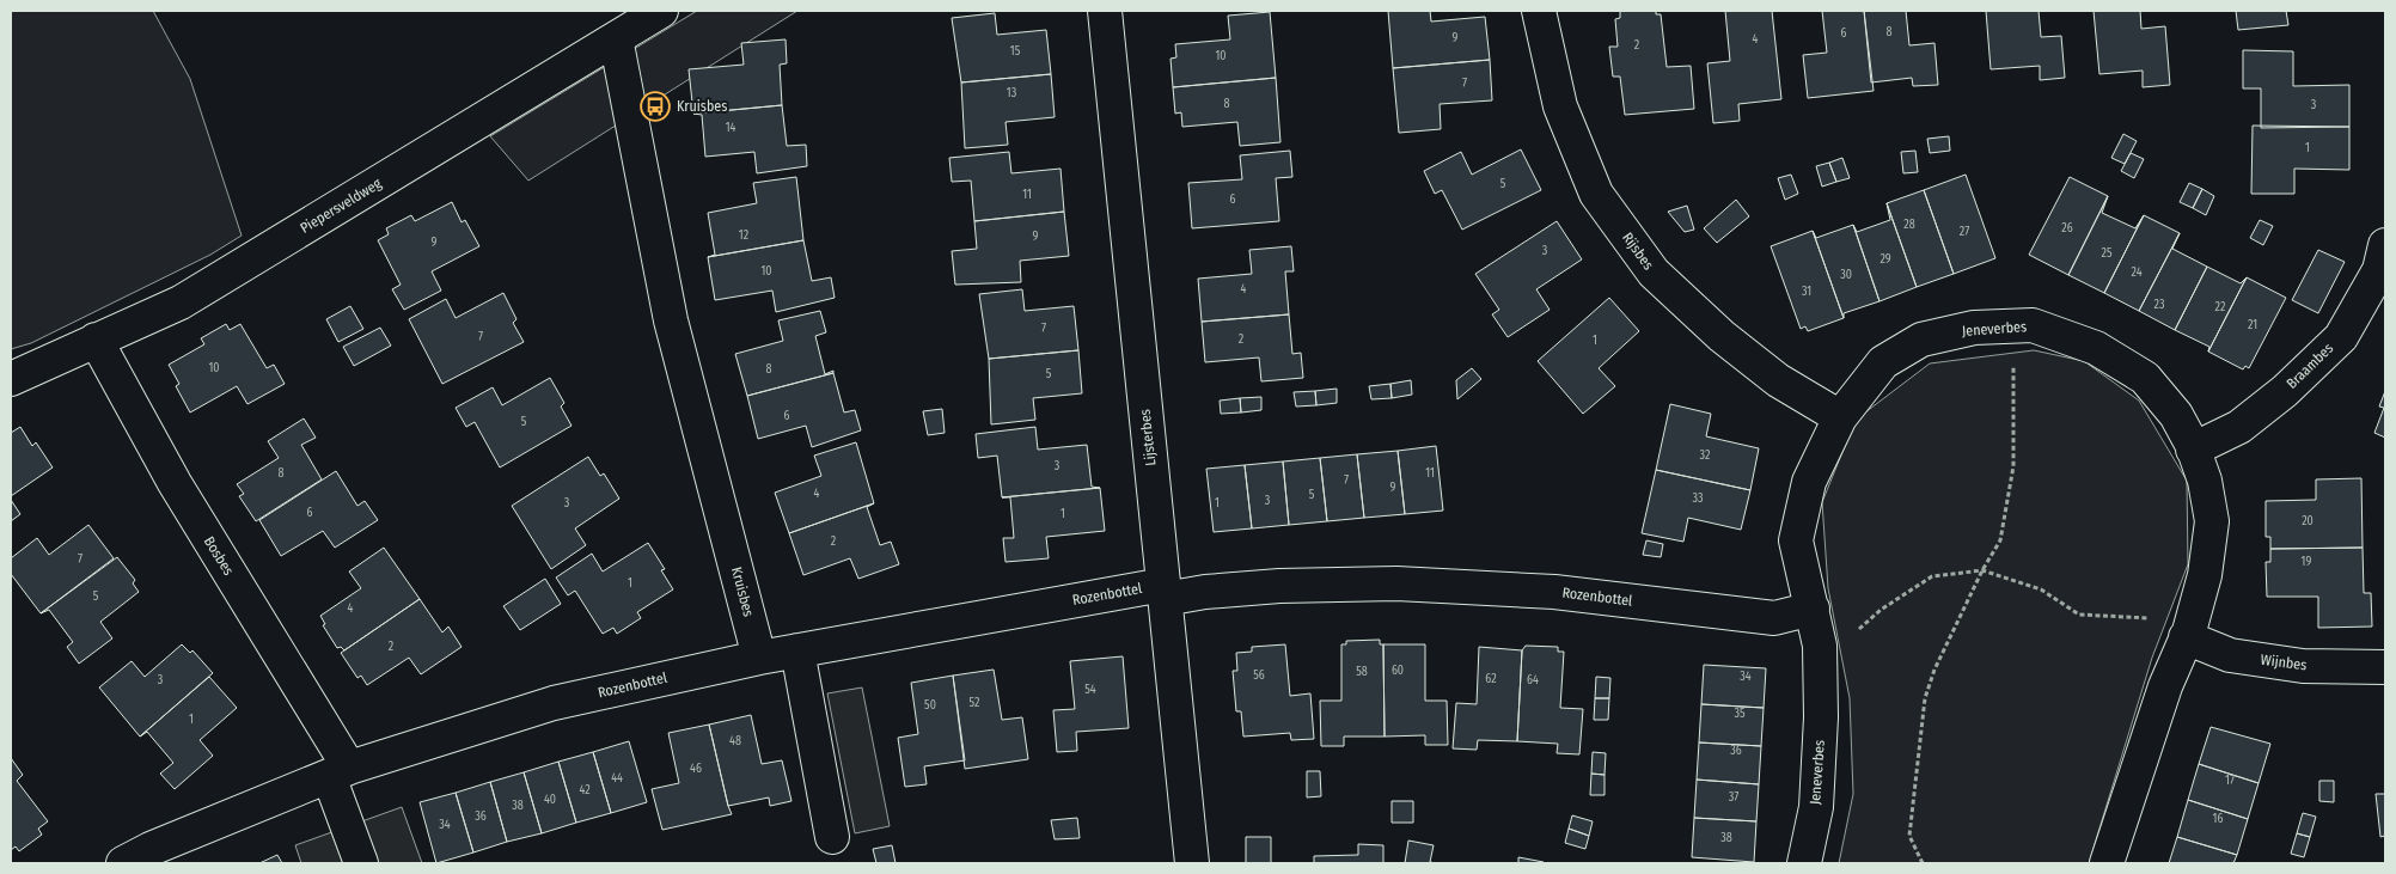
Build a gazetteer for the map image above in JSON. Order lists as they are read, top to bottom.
{
  "streets": {
    "street": [
      "Piepersveldweg",
      "Rijsbes",
      "Jeneverbes",
      "Braambes",
      "Lijsterbes",
      "Bosbes",
      "Kruisbes",
      "Rozenbottel",
      "Wijnbes"
    ]
  },
  "crossings": [
    ["Piepersveldweg", "Bosbes"],
    ["Piepersveldweg", "Kruisbes"],
    ["Rijsbes", "Jeneverbes"],
    ["Jeneverbes", "Braambes"],
    ["Jeneverbes", "Rozenbottel"],
    ["Jeneverbes", "Wijnbes"],
    ["Lijsterbes", "Rozenbottel"],
    ["Bosbes", "Rozenbottel"],
    ["Kruisbes", "Rozenbottel"]
  ],
  "places": {
    "bus stop": ["Kruisbes"]
  },
  "house_numbers": [
    "8",
    "6",
    "9",
    "4",
    "2",
    "15",
    "10",
    "7",
    "13",
    "8",
    "3",
    "14",
    "1",
    "5",
    "11",
    "6",
    "28",
    "26",
    "27",
    "12",
    "9",
    "9",
    "3",
    "25",
    "29",
    "10",
    "24",
    "30",
    "4",
    "31",
    "23",
    "22",
    "21",
    "7",
    "7",
    "2",
    "1",
    "10",
    "8",
    "5",
    "6",
    "5",
    "32",
    "3",
    "8",
    "11",
    "7",
    "9",
    "4",
    "5",
    "33",
    "3",
    "3",
    "1",
    "6",
    "1",
    "20",
    "2",
    "7",
    "19",
    "1",
    "5",
    "4",
    "2",
    "60",
    "58",
    "56",
    "34",
    "62",
    "3",
    "64",
    "54",
    "52",
    "50",
    "35",
    "1",
    "48",
    "36",
    "46",
    "44",
    "17",
    "42",
    "37",
    "40",
    "38",
    "36",
    "16",
    "34",
    "38"
  ]
}
